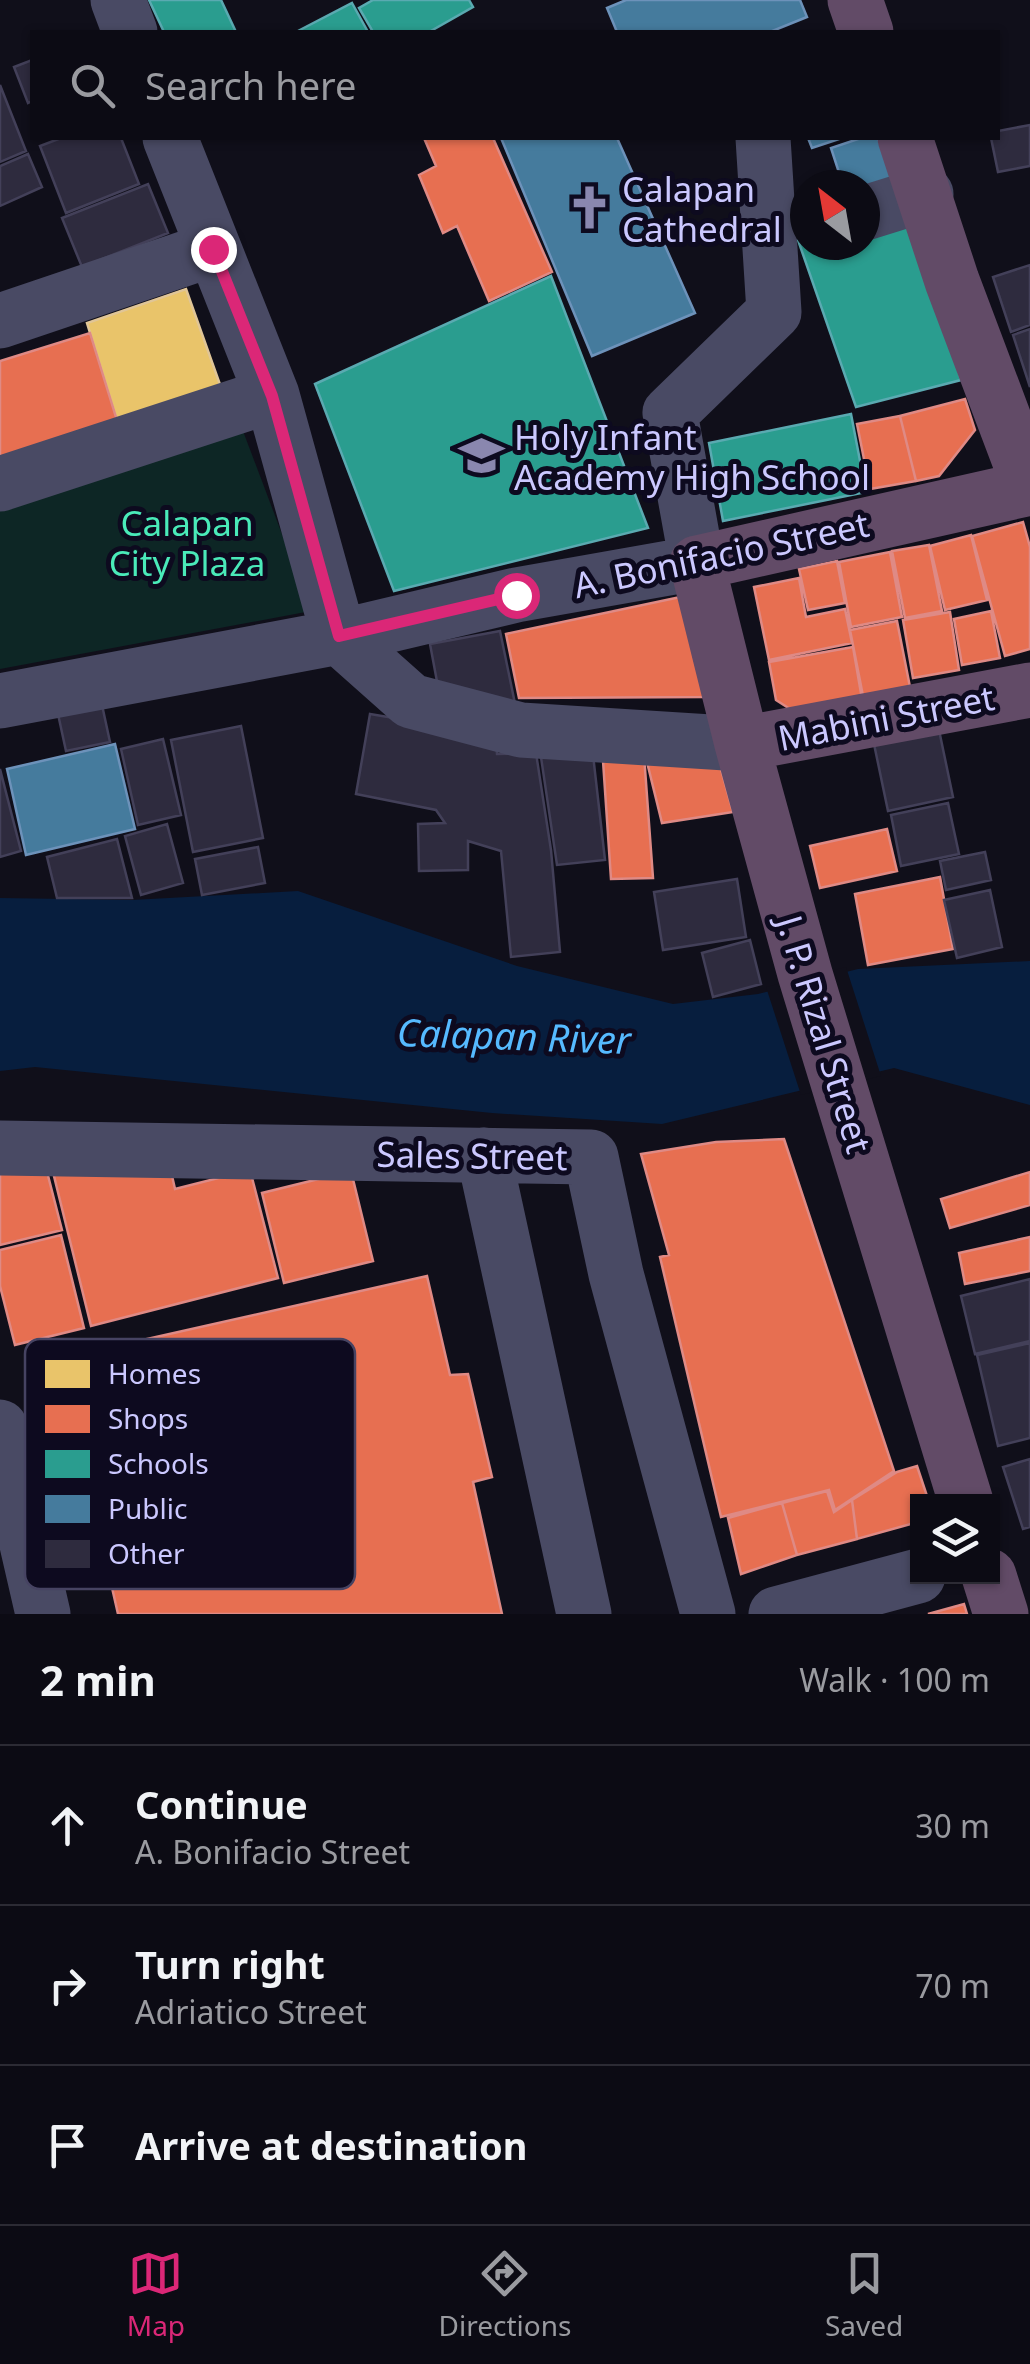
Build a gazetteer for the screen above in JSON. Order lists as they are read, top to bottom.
{
  "streets": {
    "highway": ["A. Bonifacio Street", "Mabini Street", "J. P. Rizal Street"],
    "street": ["Sales Street"]
  },
  "crossings": [
    ["A. Bonifacio Street", "J. P. Rizal Street"],
    ["Mabini Street", "J. P. Rizal Street"]
  ],
  "water": ["Calapan River"],
  "parks": ["Calapan City Plaza"],
  "places": {
    "church": ["Calapan Cathedral"],
    "school or university": ["Holy Infant Academy High School"]
  },
  "legend": [
    "Homes",
    "Shops",
    "Schools",
    "Public",
    "Other"
  ],
  "north": "top left",
  "page": {
    "search": "Search here",
    "heading": ["2 min", "Walk · 100 m"],
    "list": [
      ["Continue", "A. Bonifacio Street", "30 m"],
      ["Turn right", "Adriatico Street", "70 m"],
      "Arrive at destination"
    ],
    "nav": ["Map", "Directions", "Saved"]
  }
}
